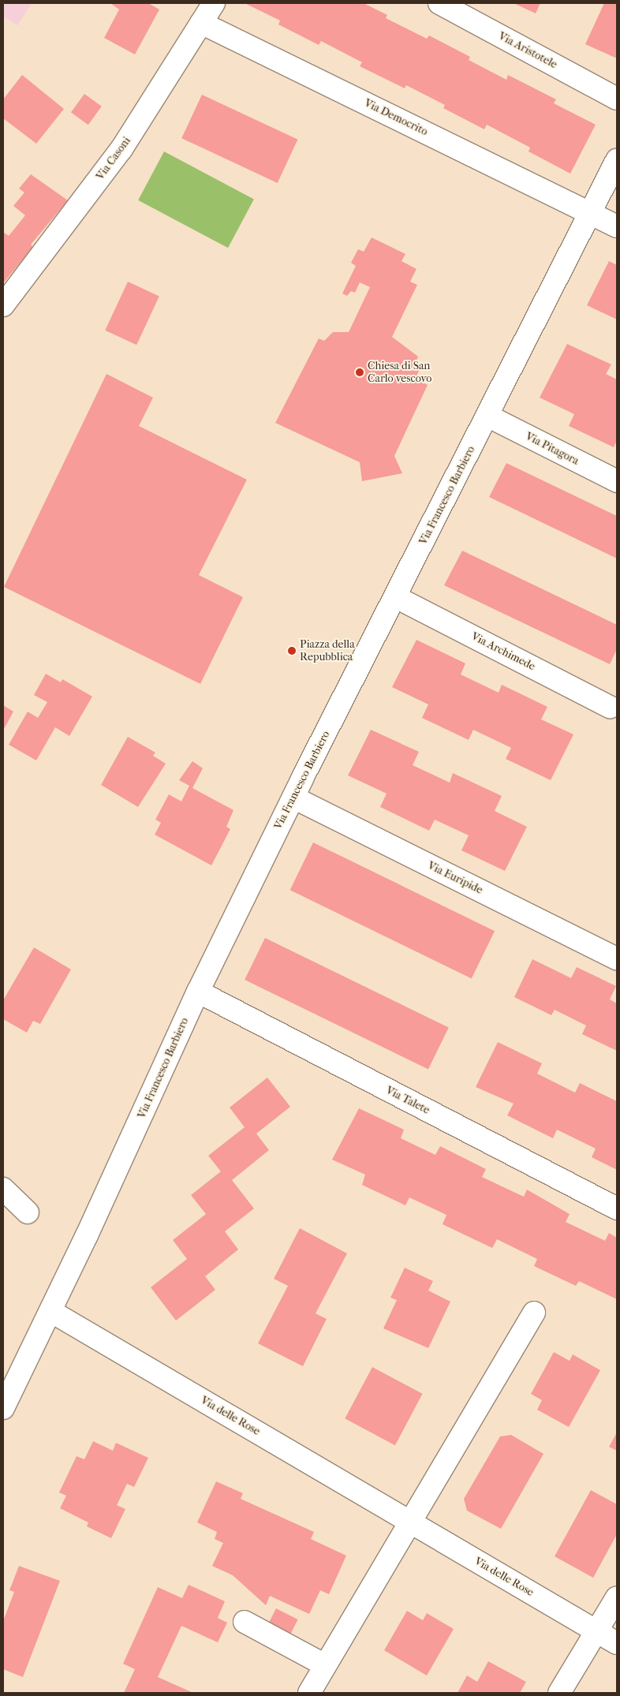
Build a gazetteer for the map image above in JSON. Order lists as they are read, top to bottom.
{
  "streets": {
    "street": [
      "Via Aristotele",
      "Via Democrito",
      "Via Casoni",
      "Via Pitagora",
      "Via Francesco Barbiero",
      "Via Archimede",
      "Via Euripide",
      "Via Talete",
      "Via delle Rose"
    ]
  },
  "crossings": [
    ["Via Democrito", "Via Casoni"],
    ["Via Democrito", "Via Francesco Barbiero"],
    ["Via Pitagora", "Via Francesco Barbiero"],
    ["Via Francesco Barbiero", "Via Archimede"],
    ["Via Francesco Barbiero", "Via Euripide"],
    ["Via Francesco Barbiero", "Via Talete"],
    ["Via Francesco Barbiero", "Via delle Rose"]
  ],
  "places": ["Chiesa di San Carlo vescovo", "Piazza della Repubblica"]
}
